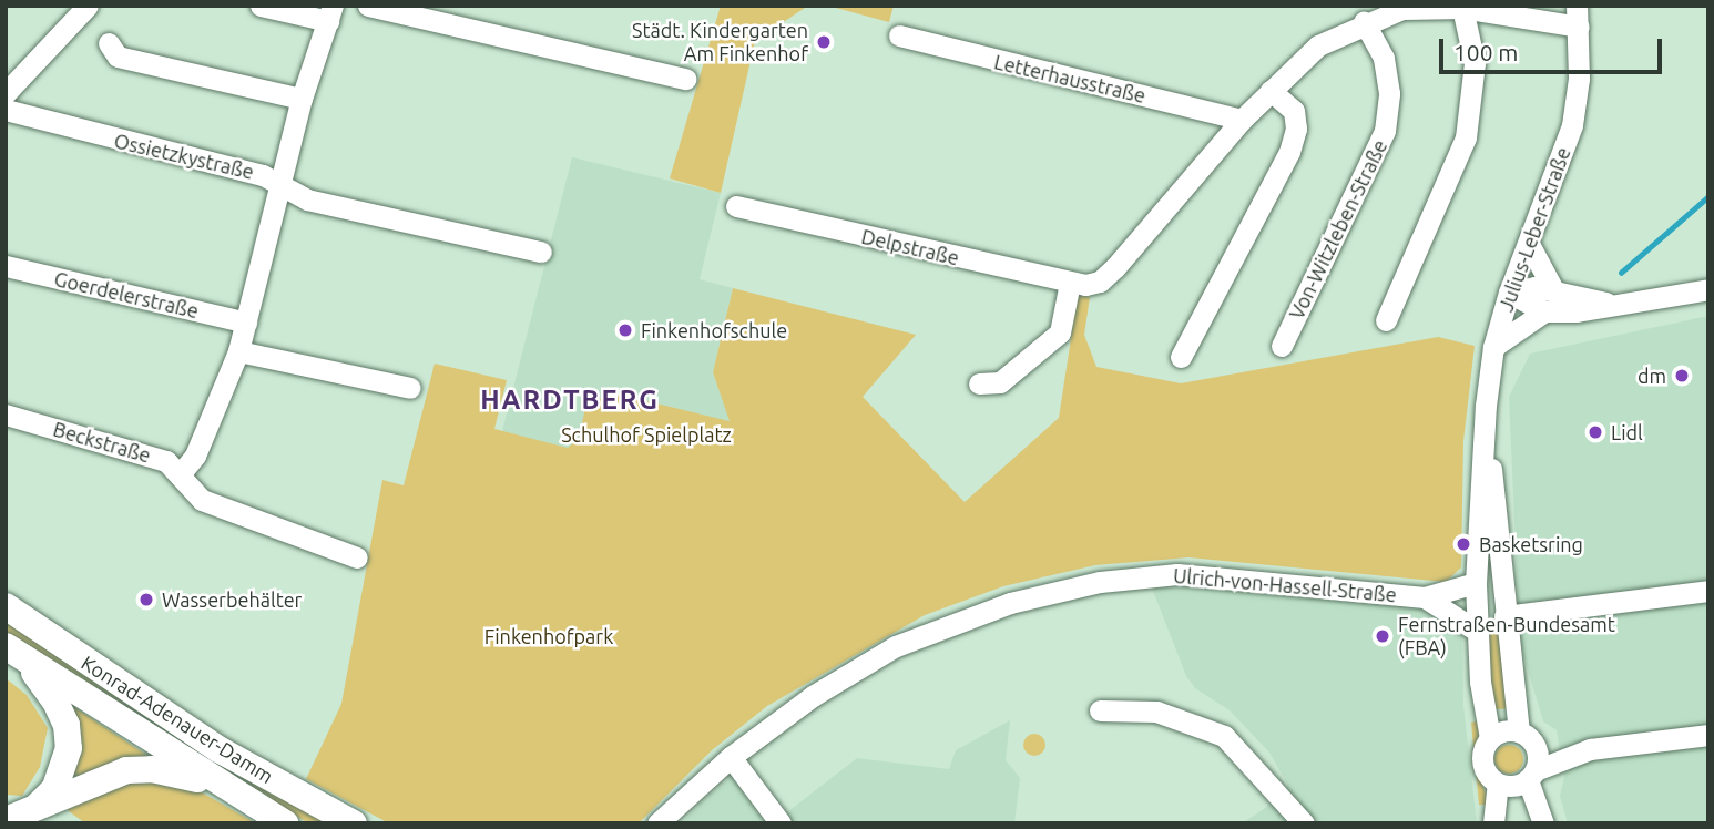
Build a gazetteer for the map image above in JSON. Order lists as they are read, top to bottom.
{
  "streets": {
    "main road": ["Konrad-Adenauer-Damm"],
    "street": [
      "Letterhausstraße",
      "Ossietzkystraße",
      "Von-Witzleben-Straße",
      "Julius-Leber-Straße",
      "Delpstraße",
      "Goerdelerstraße",
      "Beckstraße",
      "Ulrich-von-Hassell-Straße"
    ]
  },
  "crossings": [
    ["Julius-Leber-Straße", "Ulrich-von-Hassell-Straße"]
  ],
  "districts": ["HARDTBERG"],
  "parks": ["Schulhof Spielplatz", "Finkenhofpark"],
  "places": [
    "Städt. Kindergarten Am Finkenhof",
    "Finkenhofschule",
    "dm",
    "Lidl",
    "Basketsring",
    "Wasserbehälter",
    "Fernstraßen-Bundesamt (FBA)"
  ],
  "scale_bar": "100 m"
}
